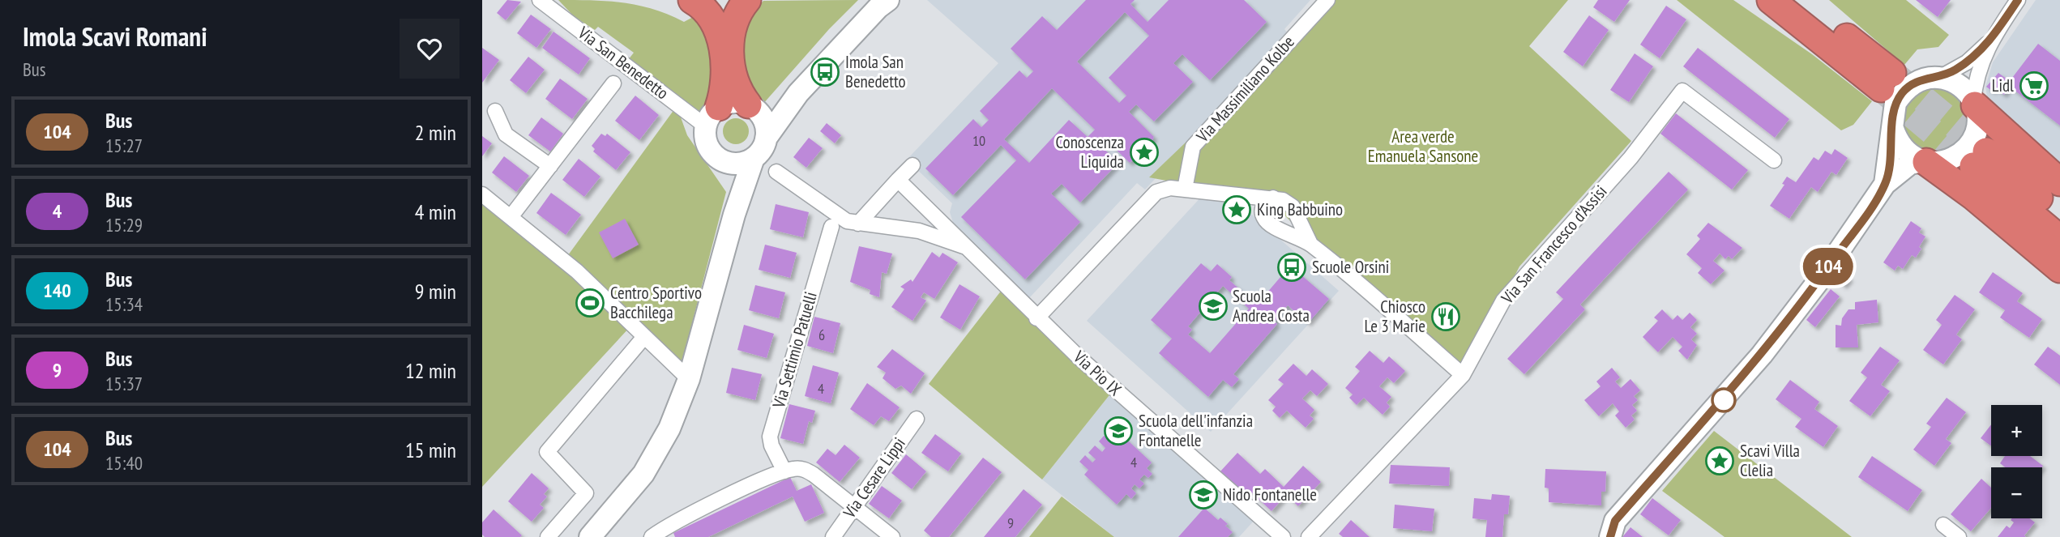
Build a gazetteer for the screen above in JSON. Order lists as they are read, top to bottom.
{
  "streets": {
    "street": [
      "Via San Benedetto",
      "Via Massimiliano Kolbe",
      "Via San Francesco d'Assisi",
      "Via Settimio Patuelli",
      "Via Pio IX",
      "Via Cesare Lippi"
    ]
  },
  "parks": ["Area verde Emanuela Sansone"],
  "places": {
    "bus stop": ["Imola San Benedetto", "Scuole Orsini"],
    "supermarket": ["Lidl"],
    "place": ["Conoscenza Liquida", "King Babbuino", "Scavi Villa Clelia"],
    "sports": ["Centro Sportivo Bacchilega"],
    "school or university": ["Scuola Andrea Costa", "Scuola dell'infanzia Fontanelle", "Nido Fontanelle"],
    "restaurant": ["Chiosco Le 3 Marie"]
  },
  "lines": ["bus line 104"],
  "house_numbers": [
    "10",
    "6",
    "4",
    "4",
    "9"
  ],
  "page": {
    "heading": ["Imola Scavi Romani", "Bus"],
    "on_map": "104",
    "list": [
      {
        "mark": "104",
        "name": "Bus",
        "note": "15:27",
        "value": "2 min"
      },
      {
        "mark": "4",
        "name": "Bus",
        "note": "15:29",
        "value": "4 min"
      },
      {
        "mark": "140",
        "name": "Bus",
        "note": "15:34",
        "value": "9 min"
      },
      {
        "mark": "9",
        "name": "Bus",
        "note": "15:37",
        "value": "12 min"
      },
      {
        "mark": "104",
        "name": "Bus",
        "note": "15:40",
        "value": "15 min"
      }
    ],
    "map_buttons": ["+", "−"]
  }
}
